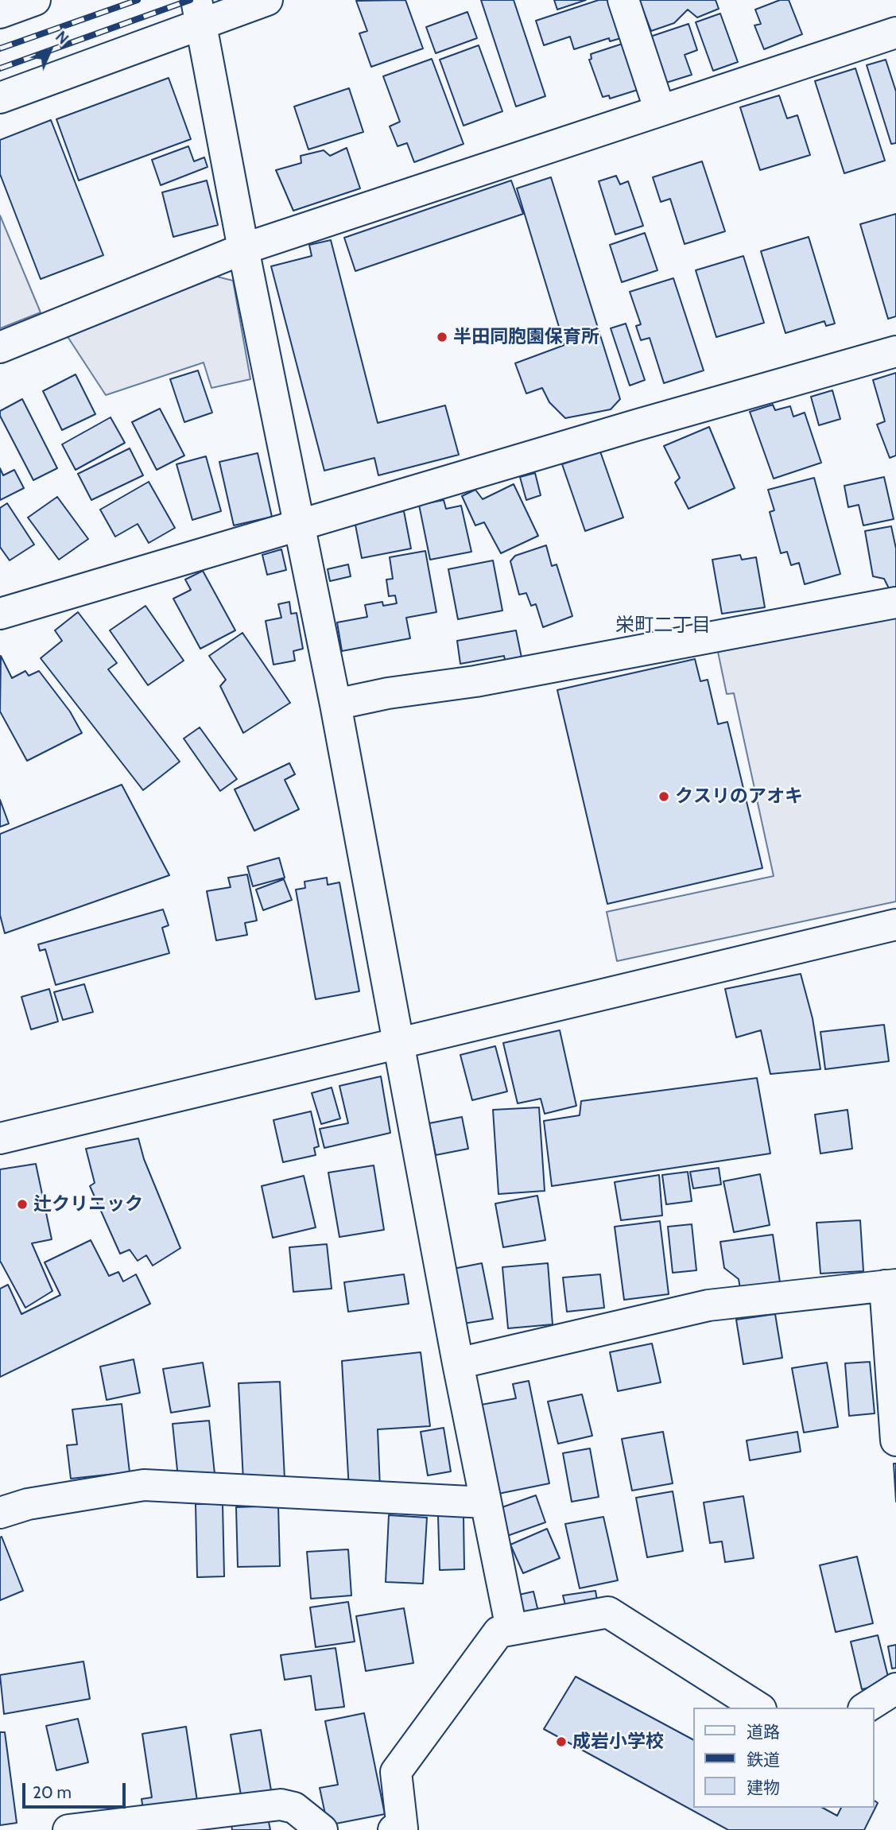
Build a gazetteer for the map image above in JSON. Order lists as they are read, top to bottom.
{
  "districts": ["栄町二丁目"],
  "places": [
    "半田同胞園保育所",
    "クスリのアオキ",
    "辻クリニック",
    "成岩小学校"
  ],
  "legend": ["道路", "鉄道", "建物"],
  "scale_bar": "20 m",
  "north": "top right"
}
